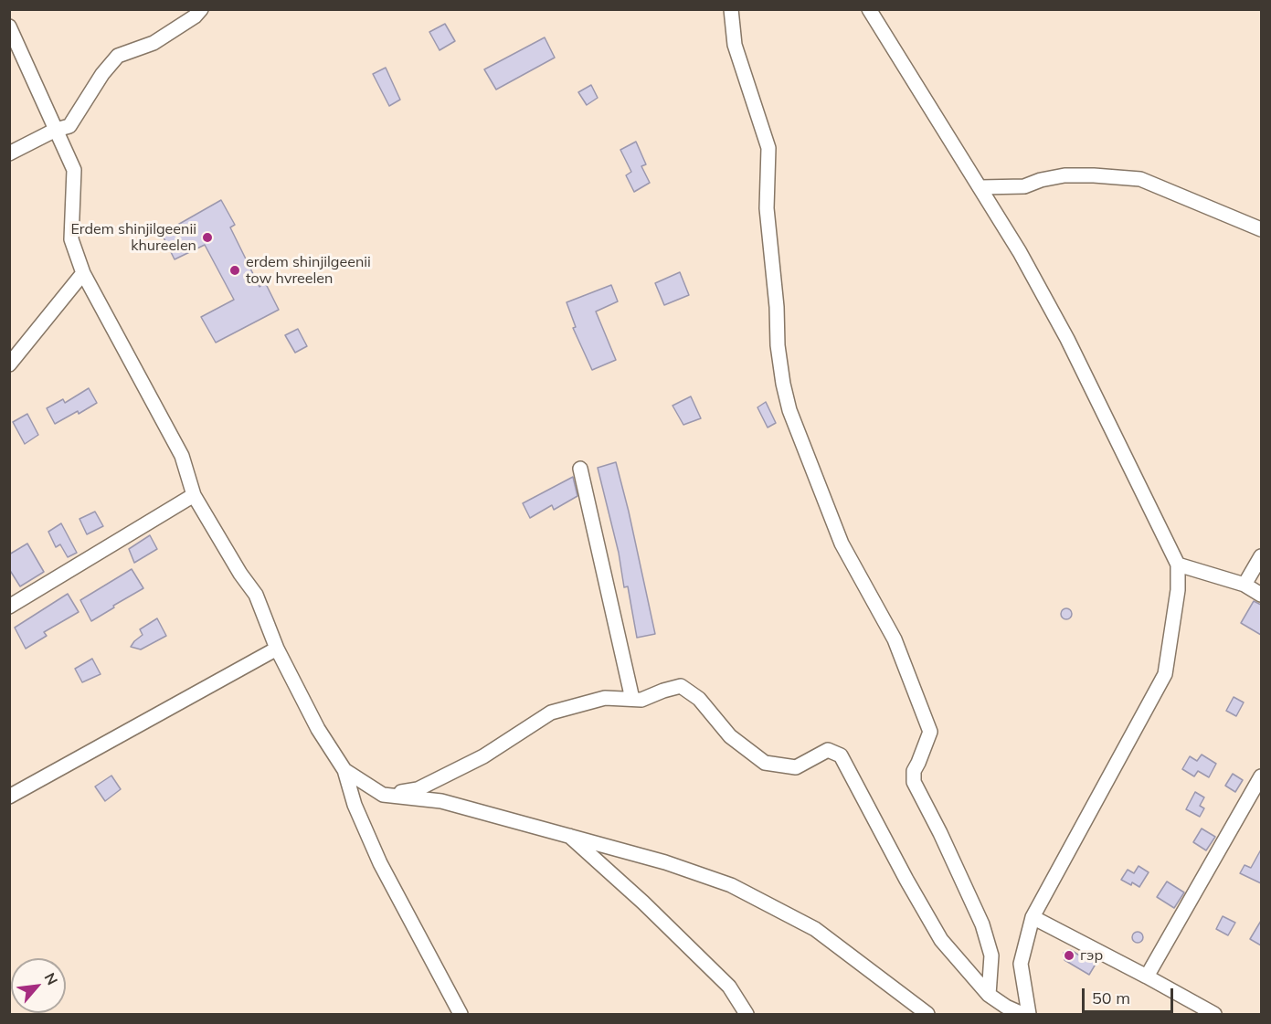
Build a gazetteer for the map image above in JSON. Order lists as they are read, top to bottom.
{
  "places": ["Erdem shinjilgeenii khureelen", "erdem shinjilgeenii tow hvreelen", "гэр"],
  "scale_bar": "50 m",
  "north": "top right"
}
